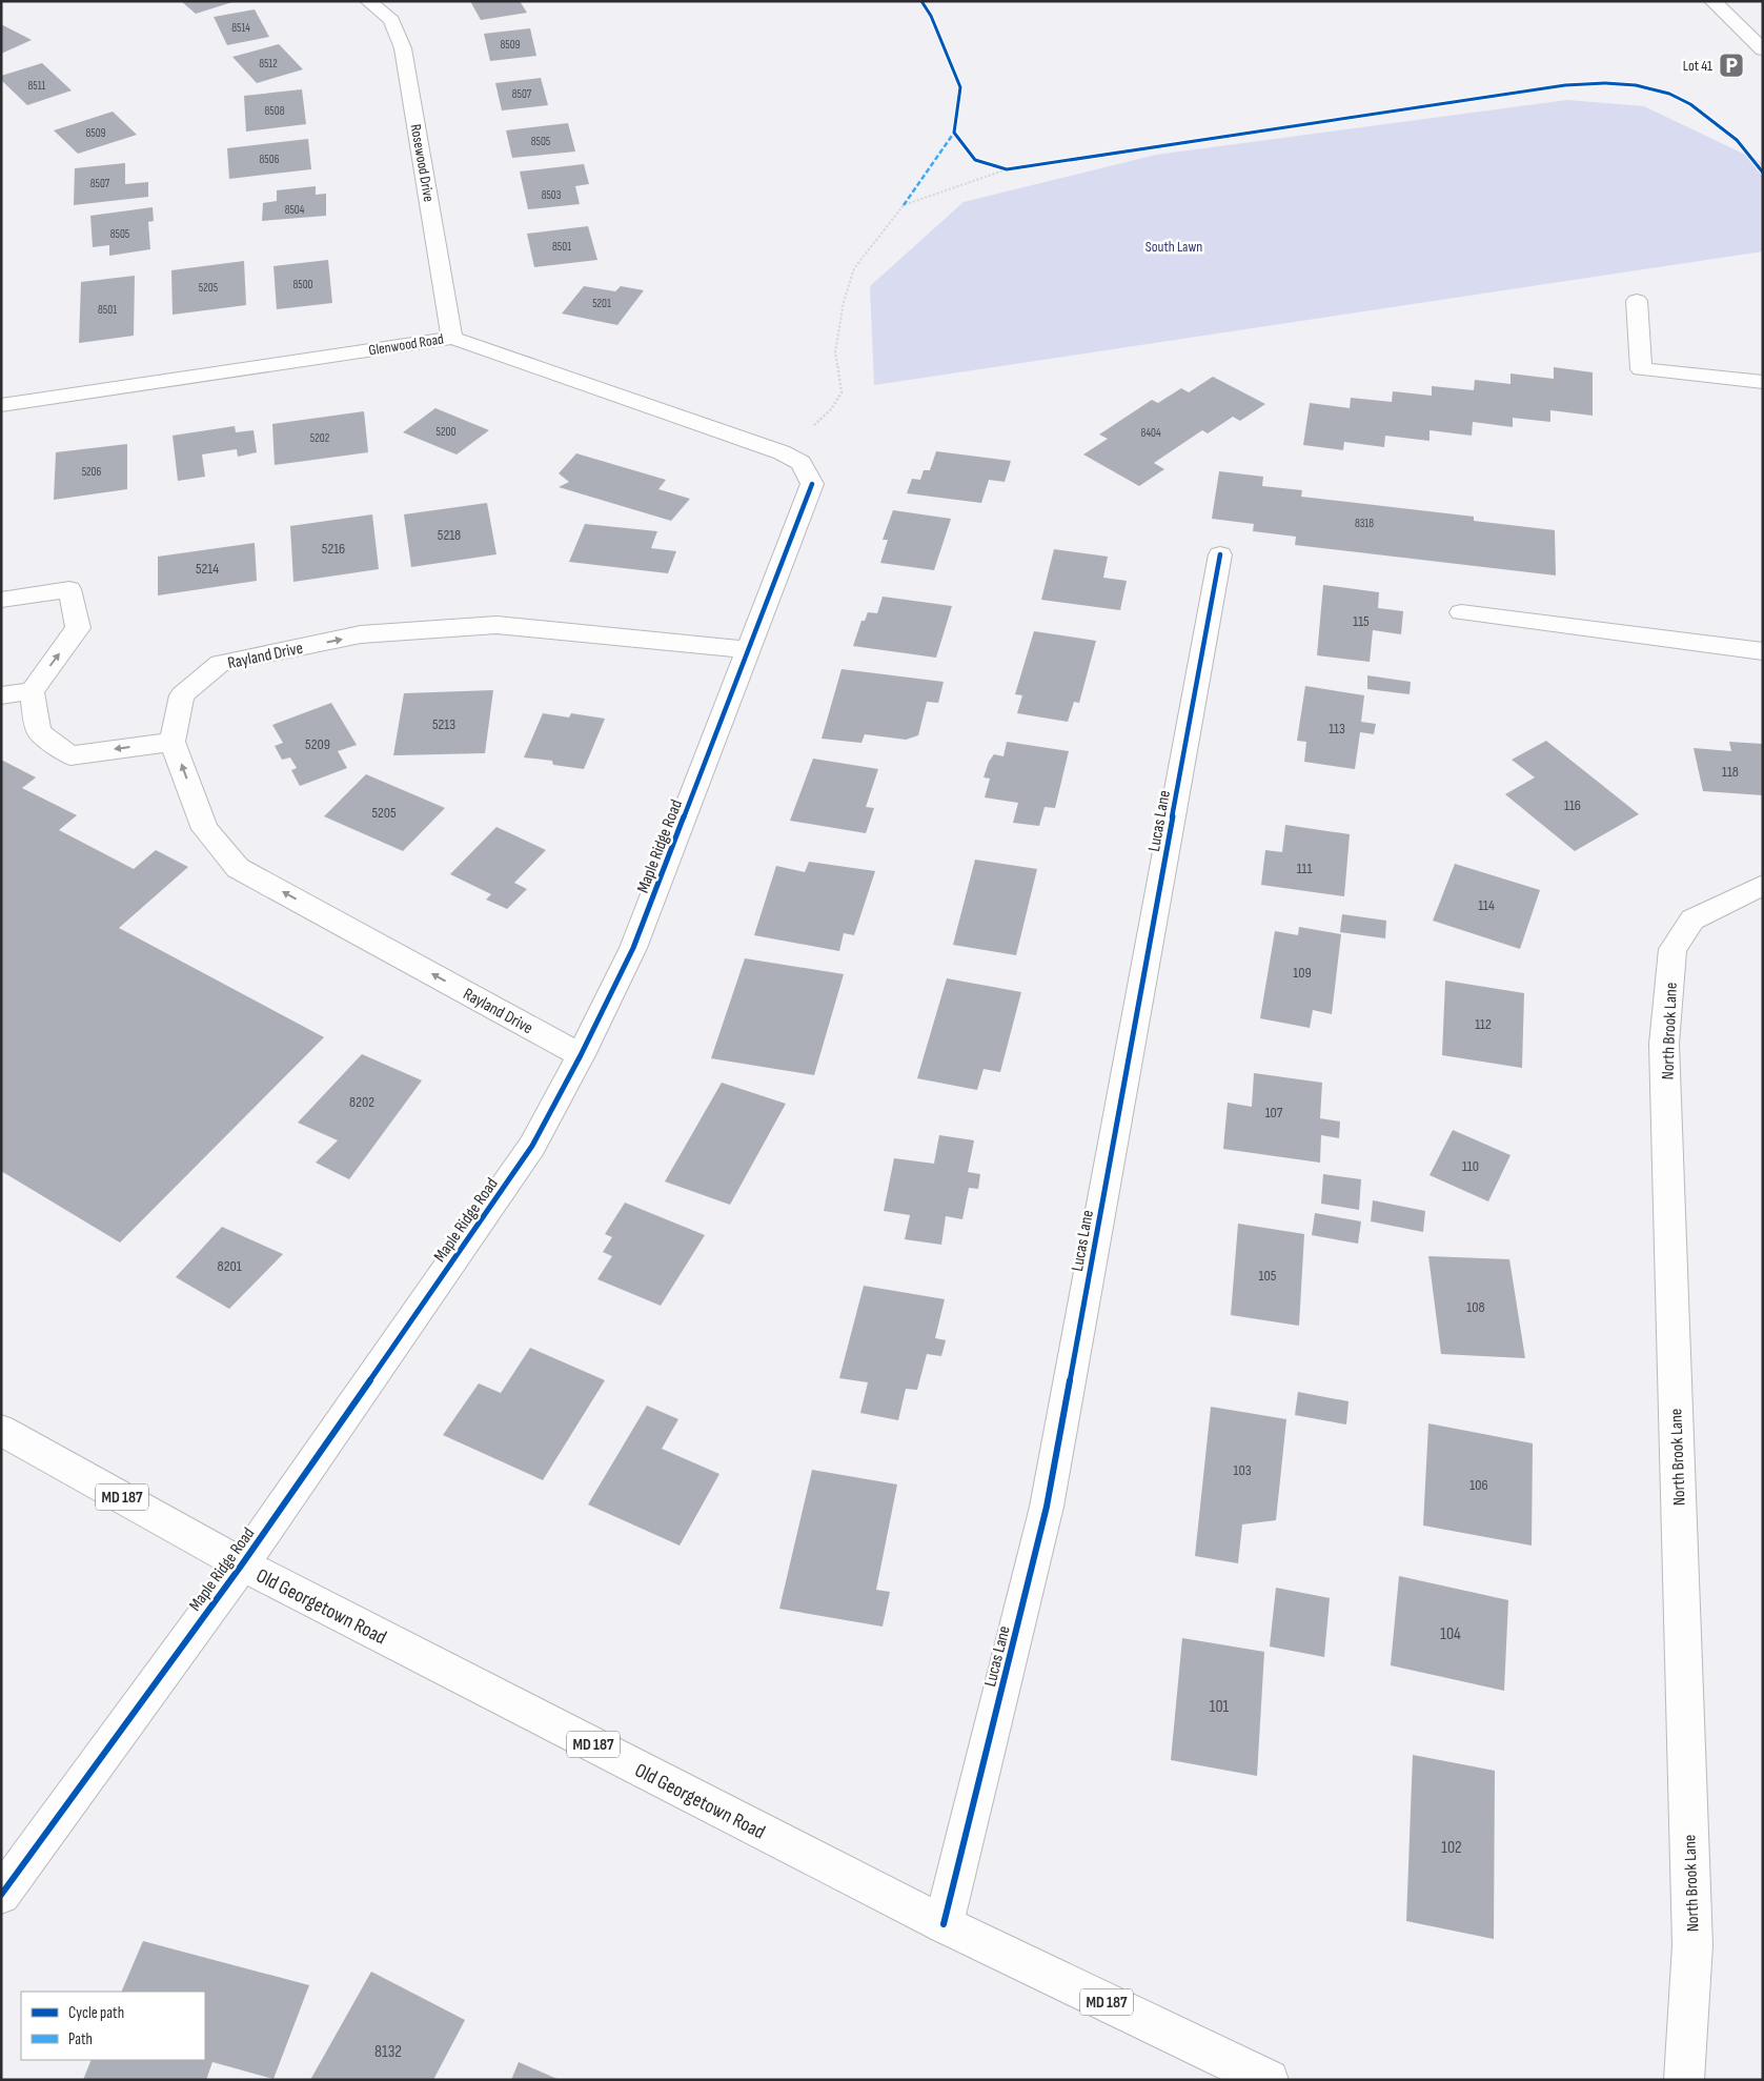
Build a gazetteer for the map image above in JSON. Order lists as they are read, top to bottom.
{
  "streets": {
    "street": [
      "Rosewood Drive",
      "Glenwood Road",
      "Rayland Drive",
      "Lucas Lane",
      "Maple Ridge Road",
      "North Brook Lane",
      "MD 187",
      "Old Georgetown Road"
    ]
  },
  "crossings": [
    ["Rosewood Drive", "Glenwood Road"],
    ["Glenwood Road", "Maple Ridge Road"],
    ["Rayland Drive", "Maple Ridge Road"],
    ["Lucas Lane", "Old Georgetown Road"],
    ["Maple Ridge Road", "Old Georgetown Road"]
  ],
  "parks": ["South Lawn"],
  "places": {
    "parking": ["Lot 41"]
  },
  "house_numbers": [
    "8514",
    "8509",
    "8512",
    "8511",
    "8507",
    "8508",
    "8509",
    "8505",
    "8506",
    "8507",
    "8503",
    "8504",
    "8505",
    "8501",
    "8500",
    "5205",
    "5201",
    "8501",
    "5200",
    "8404",
    "5202",
    "5206",
    "8318",
    "5218",
    "5216",
    "5214",
    "115",
    "5213",
    "113",
    "5209",
    "118",
    "116",
    "5205",
    "111",
    "114",
    "109",
    "112",
    "8202",
    "107",
    "110",
    "8201",
    "105",
    "108",
    "103",
    "106",
    "104",
    "101",
    "102",
    "8132"
  ],
  "legend": ["Cycle path", "Path"]
}
